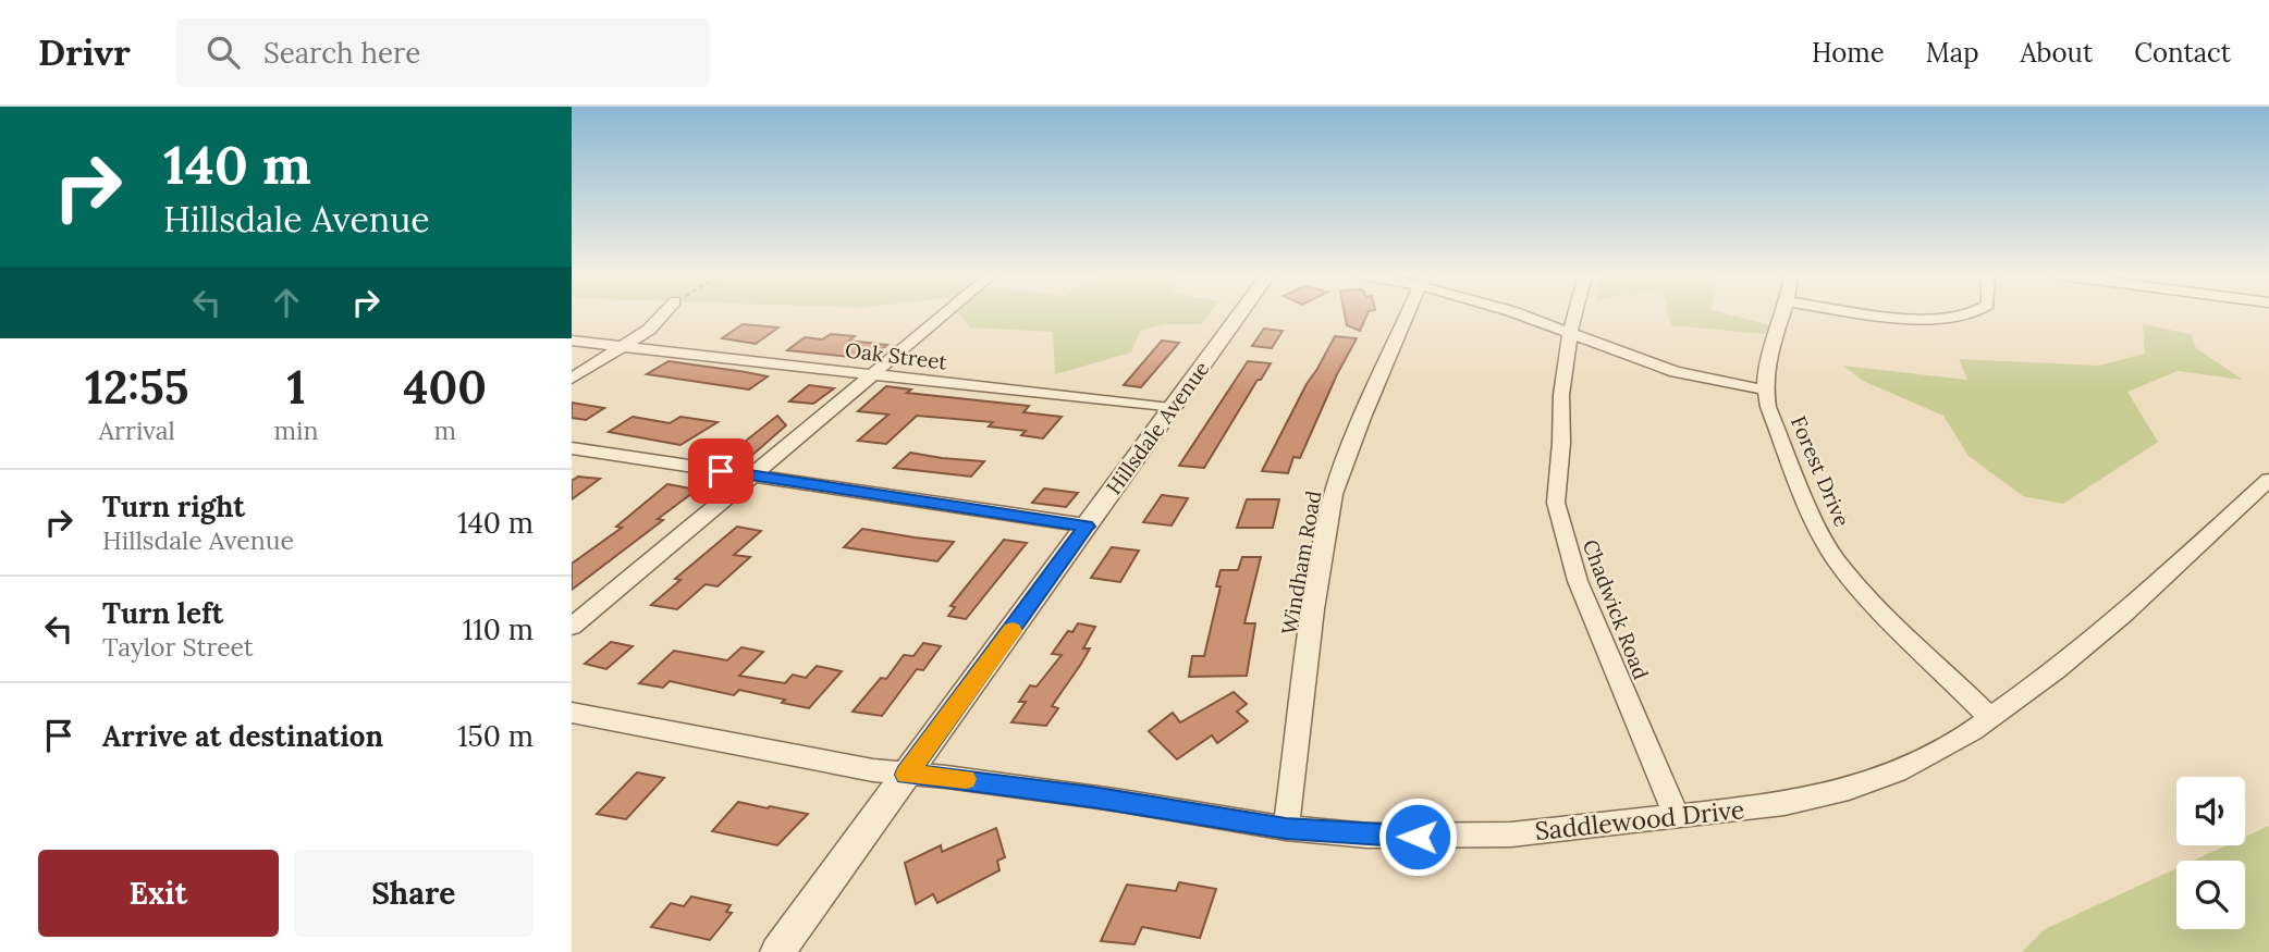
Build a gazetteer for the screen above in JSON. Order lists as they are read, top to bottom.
{
  "streets": {
    "street": [
      "Oak Street",
      "Hillsdale Avenue",
      "Forest Drive",
      "Windham Road",
      "Chadwick Road",
      "Saddlewood Drive"
    ]
  },
  "crossings": [
    ["Oak Street", "Hillsdale Avenue"],
    ["Hillsdale Avenue", "Saddlewood Drive"],
    ["Forest Drive", "Saddlewood Drive"],
    ["Windham Road", "Saddlewood Drive"],
    ["Chadwick Road", "Saddlewood Drive"]
  ],
  "page": {
    "header": "Drivr",
    "search": "Search here",
    "nav": [
      "Home",
      "Map",
      "About",
      "Contact"
    ],
    "turn": ["140 m", "Hillsdale Avenue"],
    "eta": [
      "12:55",
      "Arrival",
      "1",
      "min",
      "400",
      "m"
    ],
    "list": [
      {
        "name": "Turn right",
        "note": "Hillsdale Avenue",
        "value": "140 m"
      },
      {
        "name": "Turn left",
        "note": "Taylor Street",
        "value": "110 m"
      },
      {
        "name": "Arrive at destination",
        "value": "150 m"
      }
    ],
    "buttons": ["Exit", "Share"]
  }
}
